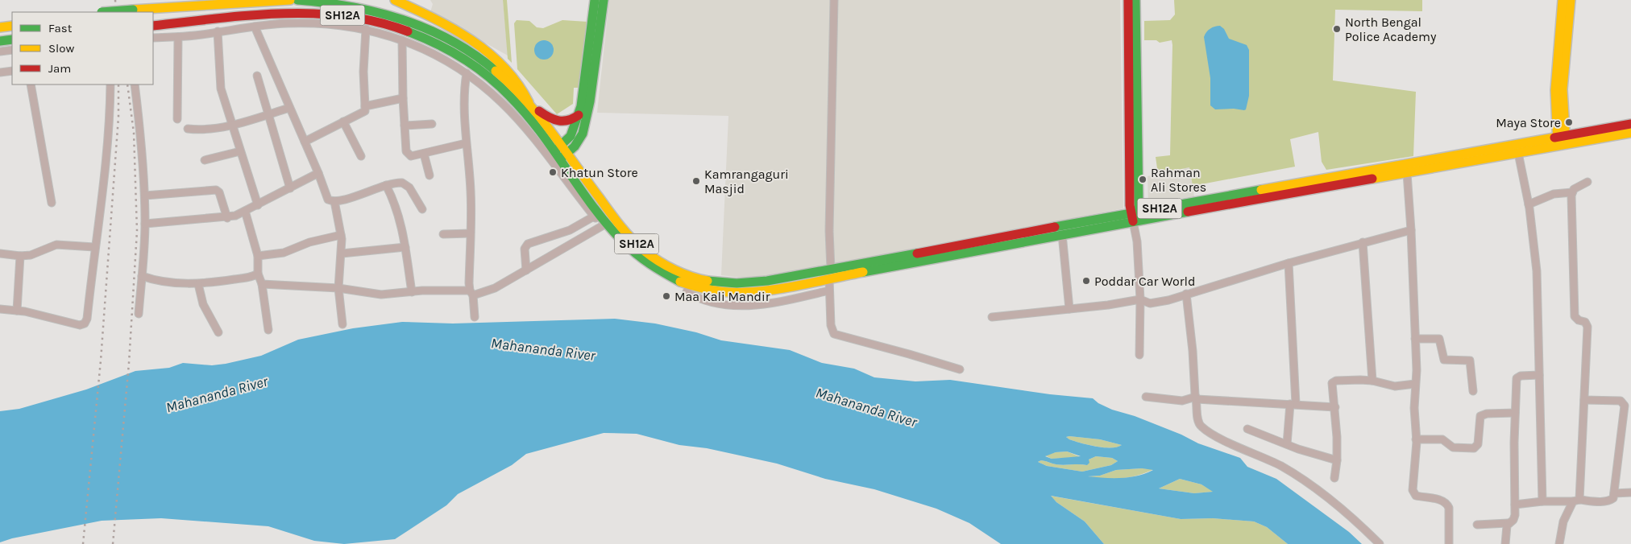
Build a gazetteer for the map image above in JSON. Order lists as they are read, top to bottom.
{
  "streets": {
    "main road": ["SH12A"]
  },
  "water": ["Mahananda River"],
  "places": [
    "North Bengal Police Academy",
    "Maya Store",
    "Khatun Store",
    "Rahman Ali Stores",
    "Kamrangaguri Masjid",
    "Poddar Car World",
    "Maa Kali Mandir"
  ],
  "legend": ["Fast", "Slow", "Jam"]
}
